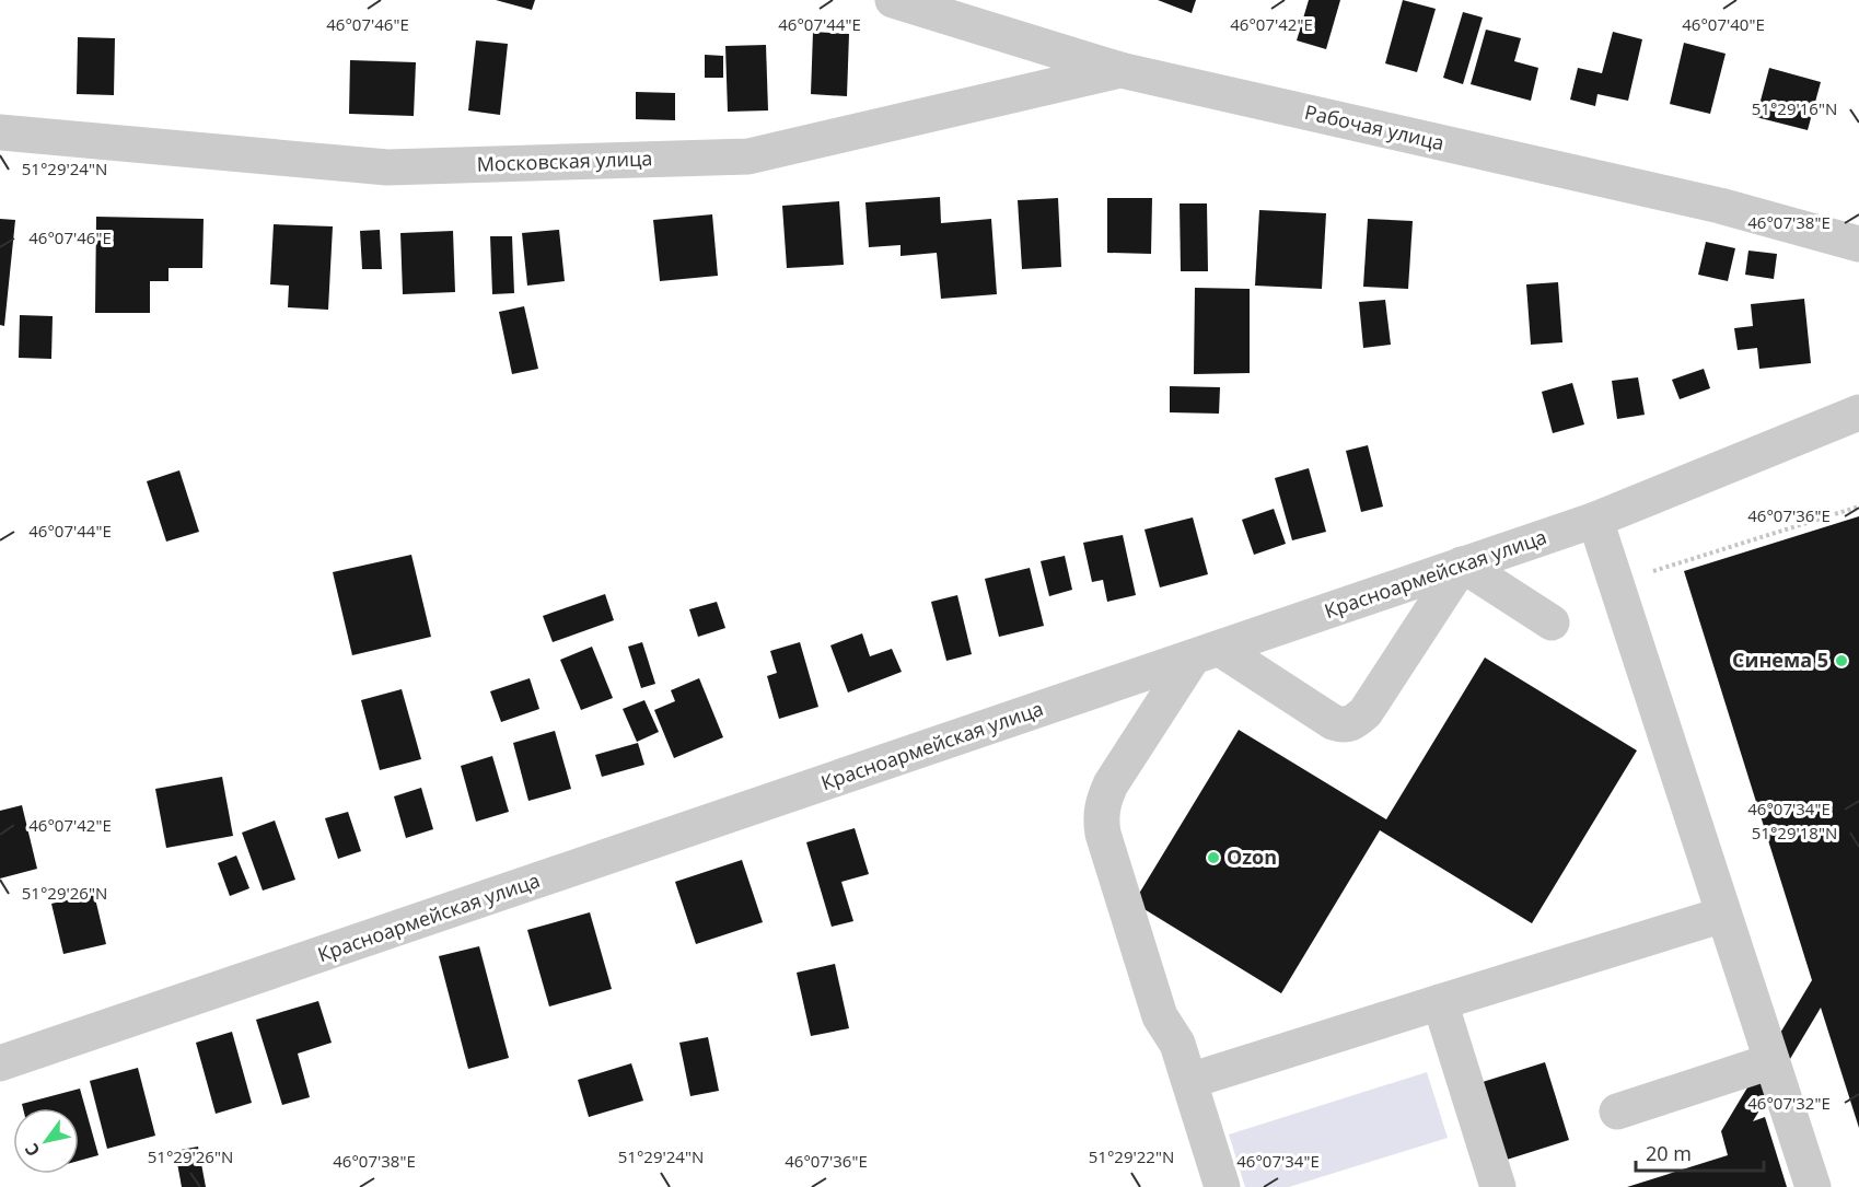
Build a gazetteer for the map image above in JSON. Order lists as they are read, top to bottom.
{
  "streets": {
    "street": ["Рабочая улица", "Московская улица", "Красноармейская улица"]
  },
  "crossings": [
    ["Рабочая улица", "Московская улица"]
  ],
  "places": ["Синема 5", "Ozon"],
  "scale_bar": "20 m",
  "north": "bottom left",
  "coordinates": [
    "46°07'46\"E",
    "46°07'44\"E",
    "46°07'42\"E",
    "46°07'40\"E",
    "51°29'16\"N",
    "51°29'24\"N",
    "46°07'38\"E",
    "46°07'36\"E",
    "46°07'34\"E",
    "51°29'18\"N",
    "51°29'26\"N",
    "46°07'32\"E",
    "51°29'22\"N"
  ]
}
